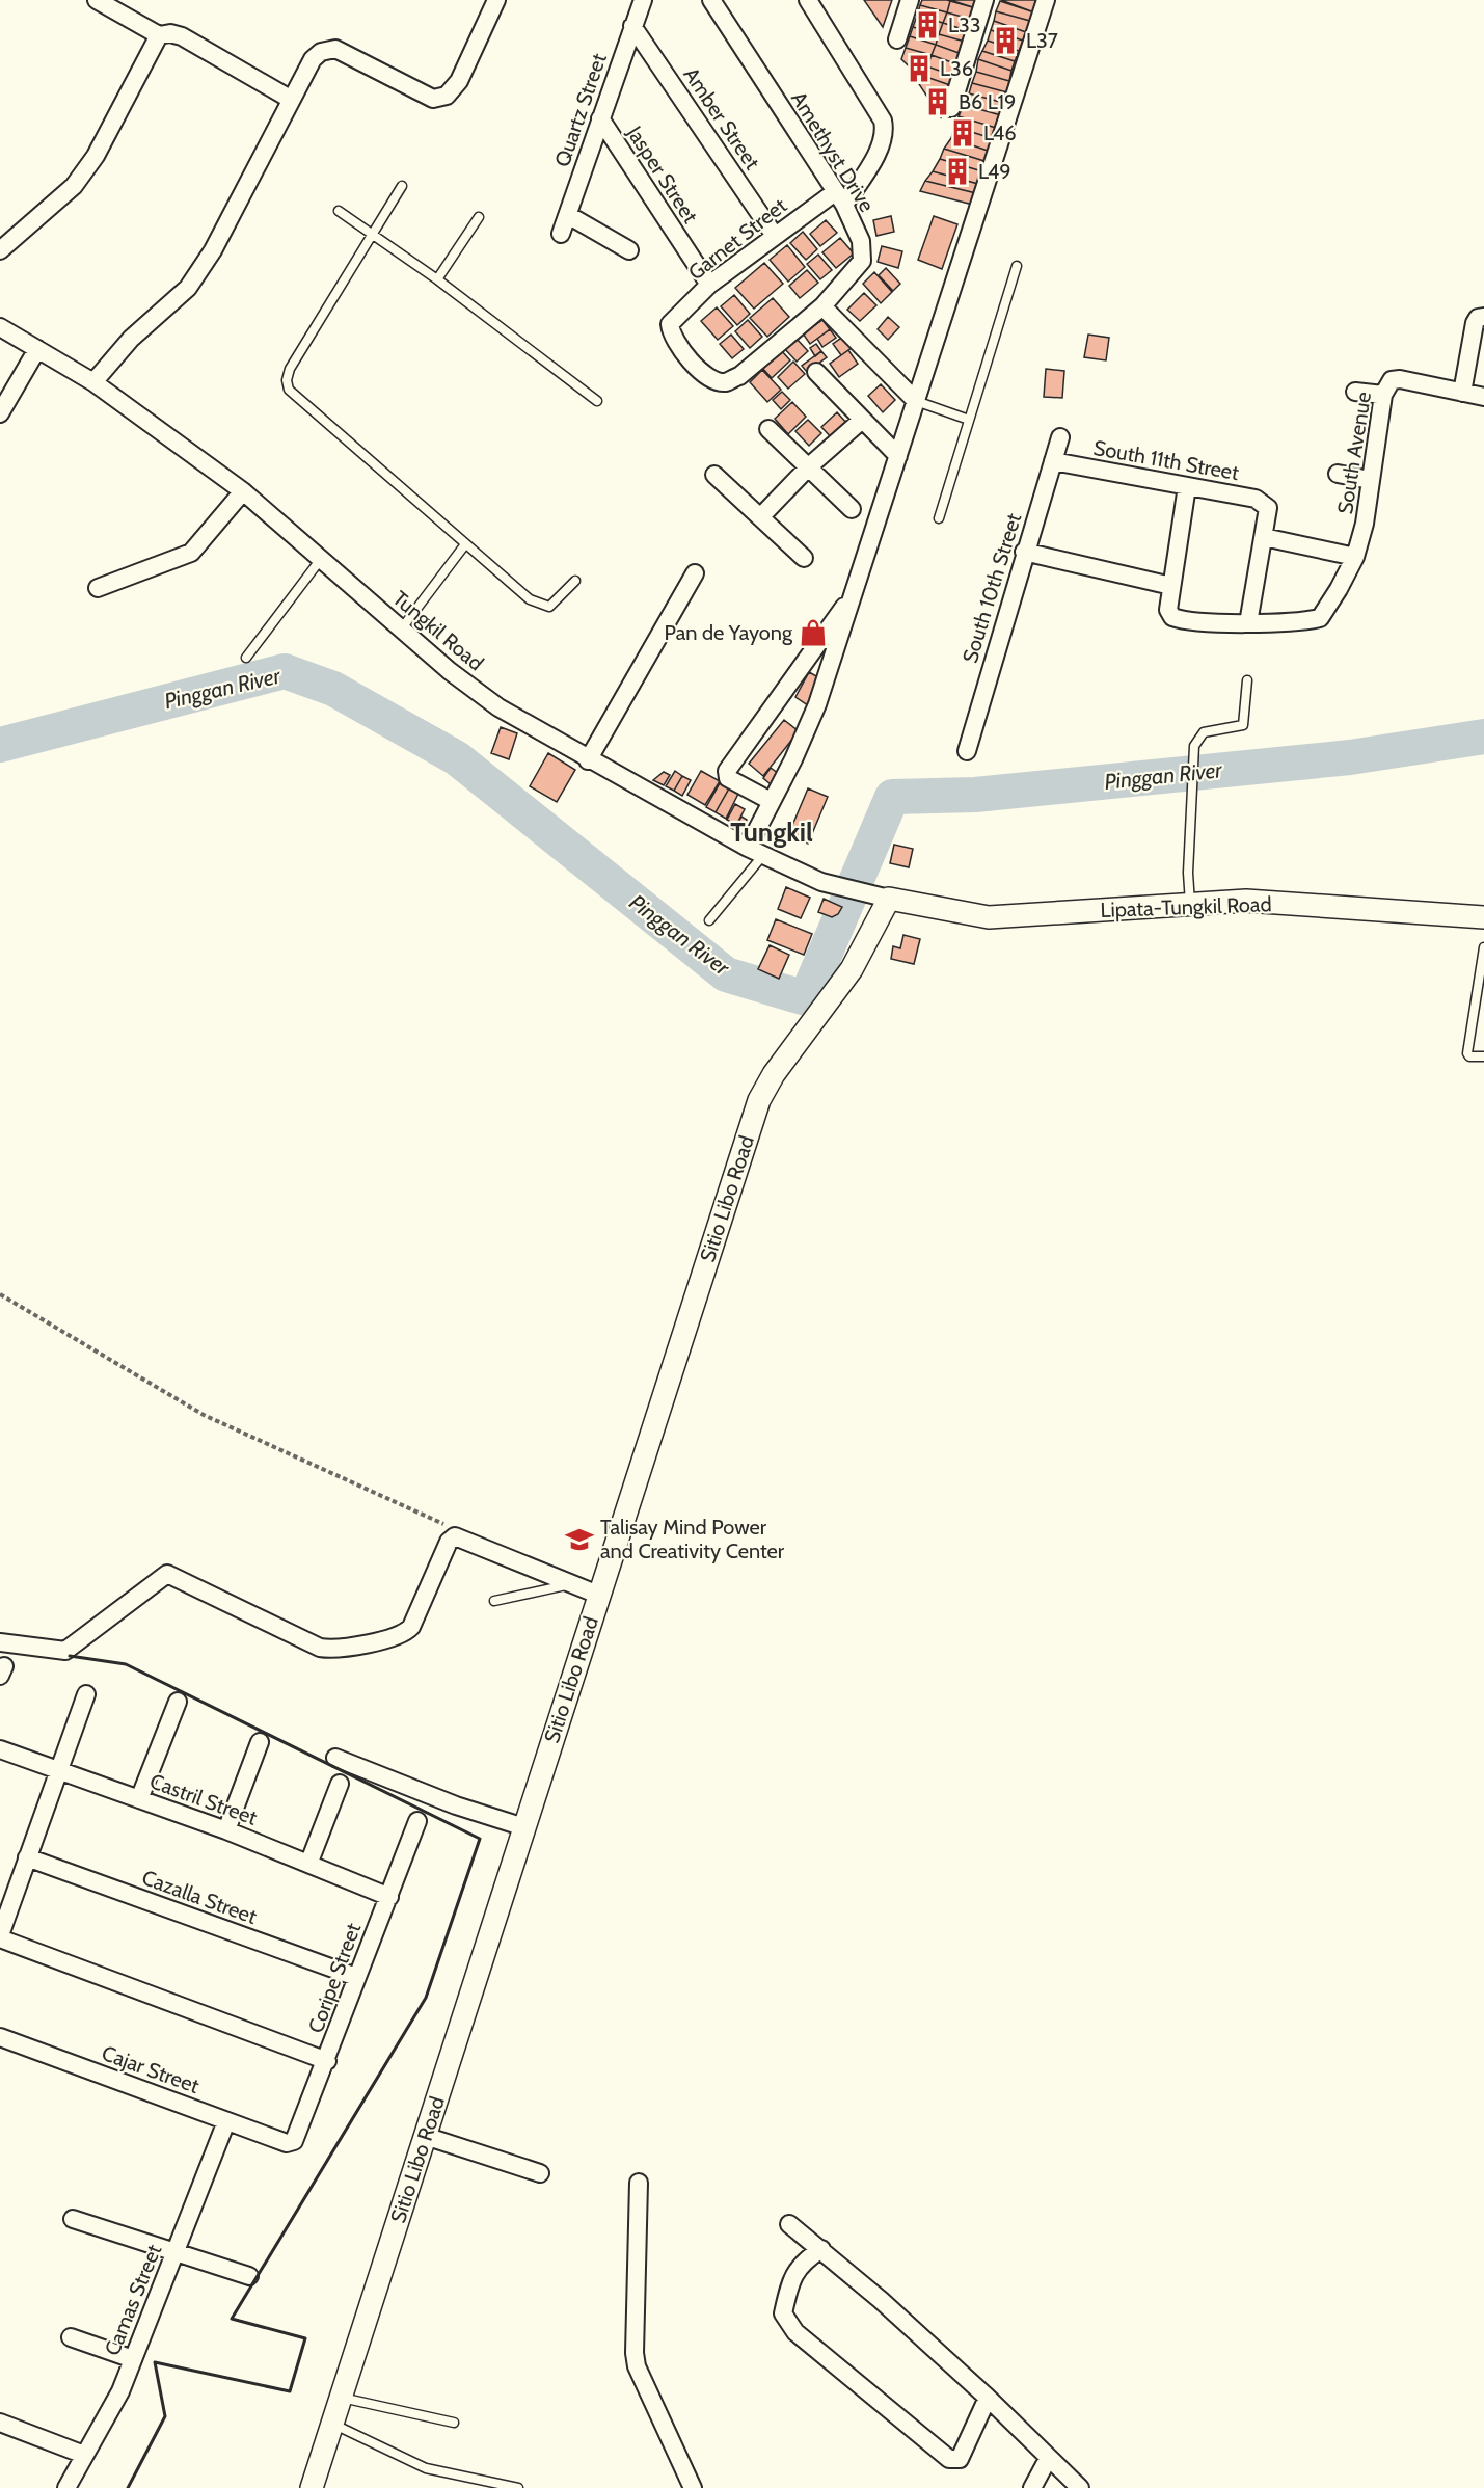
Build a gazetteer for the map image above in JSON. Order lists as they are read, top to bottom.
{
  "streets": {
    "street": [
      "Quartz Street",
      "Amber Street",
      "Amethyst Drive",
      "Jasper Street",
      "Garnet Street",
      "South Avenue",
      "South 11th Street",
      "South 10th Street",
      "Tungkil Road",
      "Lipata-Tungkil Road",
      "Sitio Libo Road",
      "Castril Street",
      "Cazalla Street",
      "Coripe Street",
      "Cajar Street",
      "Camas Street"
    ]
  },
  "crossings": [
    ["Quartz Street", "Amber Street"],
    ["Quartz Street", "Jasper Street"],
    ["Amber Street", "Garnet Street"],
    ["Amethyst Drive", "Garnet Street"],
    ["Jasper Street", "Garnet Street"],
    ["South 11th Street", "South 10th Street"],
    ["Tungkil Road", "Lipata-Tungkil Road"],
    ["Tungkil Road", "Sitio Libo Road"],
    ["Lipata-Tungkil Road", "Sitio Libo Road"],
    ["Castril Street", "Coripe Street"],
    ["Cazalla Street", "Coripe Street"],
    ["Coripe Street", "Cajar Street"],
    ["Cajar Street", "Camas Street"]
  ],
  "districts": ["Tungkil"],
  "water": ["Pinggan River"],
  "places": {
    "building": [
      "L33",
      "L37",
      "L36",
      "B6 L19",
      "L46",
      "L49"
    ],
    "shop": ["Pan de Yayong"],
    "school or university": ["Talisay Mind Power and Creativity Center"]
  }
}
